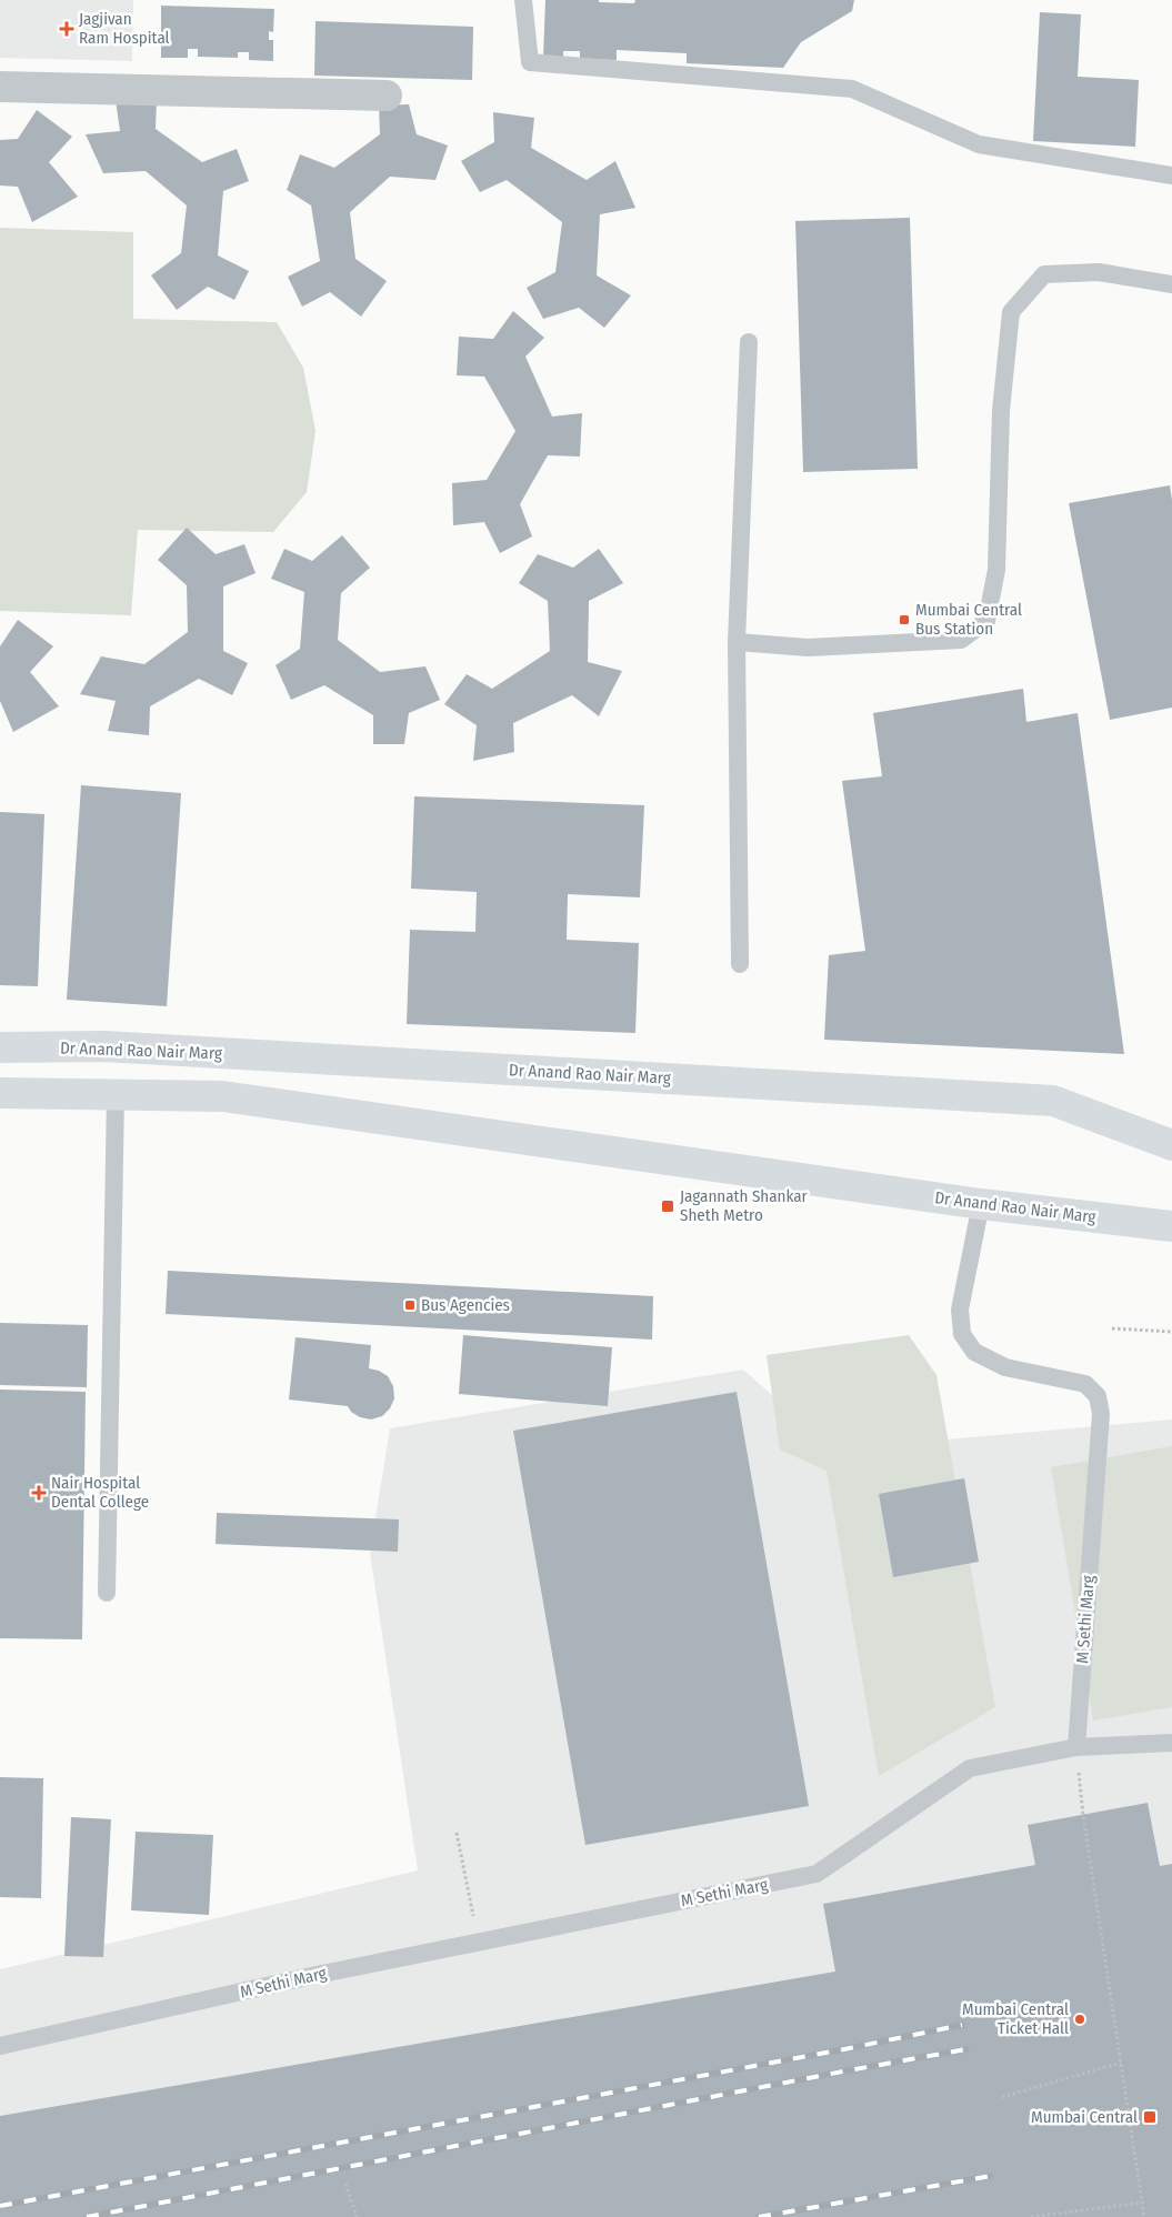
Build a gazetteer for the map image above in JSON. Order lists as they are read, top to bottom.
{
  "streets": {
    "main road": ["Dr Anand Rao Nair Marg"],
    "lane": ["M Sethi Marg"]
  },
  "crossings": [
    ["Dr Anand Rao Nair Marg", "M Sethi Marg"]
  ],
  "places": {
    "health": ["Jagjivan Ram Hospital", "Nair Hospital Dental College"],
    "transit": [
      "Mumbai Central Bus Station",
      "Jagannath Shankar Sheth Metro",
      "Bus Agencies",
      "Mumbai Central"
    ],
    "other": ["Mumbai Central Ticket Hall"]
  }
}
